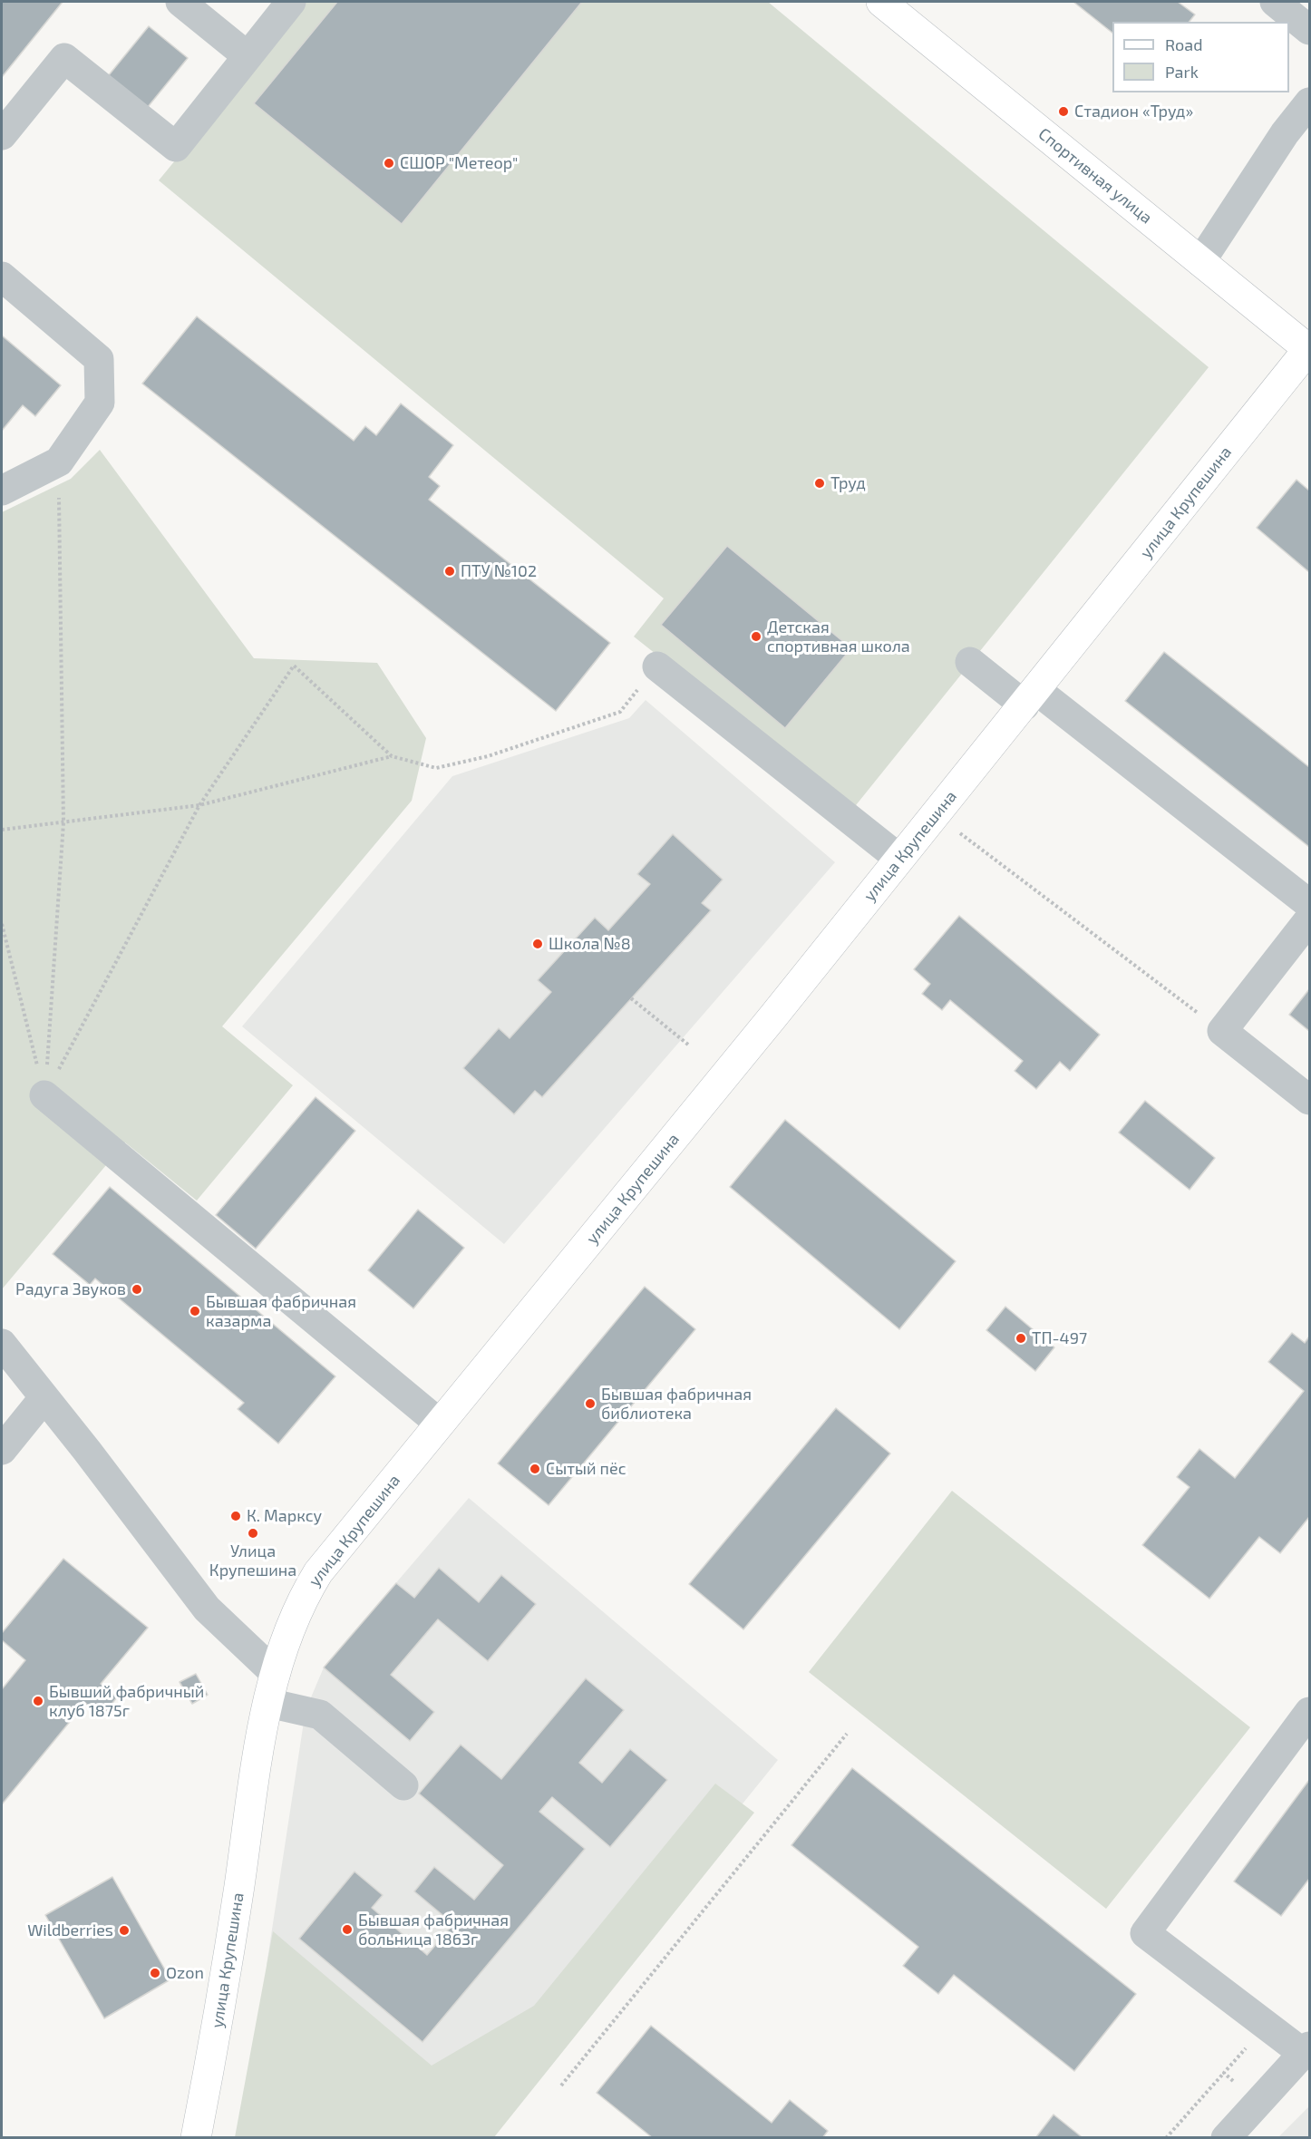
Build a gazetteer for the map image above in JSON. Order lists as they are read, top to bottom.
{
  "streets": {
    "main road": ["Спортивная улица", "улица Крупешина"]
  },
  "crossings": [
    ["Спортивная улица", "улица Крупешина"]
  ],
  "places": [
    "Стадион «Труд»",
    "СШОР \"Метеор\"",
    "Труд",
    "ПТУ №102",
    "Детская спортивная школа",
    "Школа №8",
    "Радуга Звуков",
    "Бывшая фабричная казарма",
    "ТП-497",
    "Бывшая фабричная библиотека",
    "Сытый пёс",
    "К. Марксу",
    "Улица Крупешина",
    "Бывший фабричный клуб 1875г",
    "Бывшая фабричная больница 1863г",
    "Wildberries",
    "Ozon"
  ],
  "legend": ["Road", "Park"]
}
